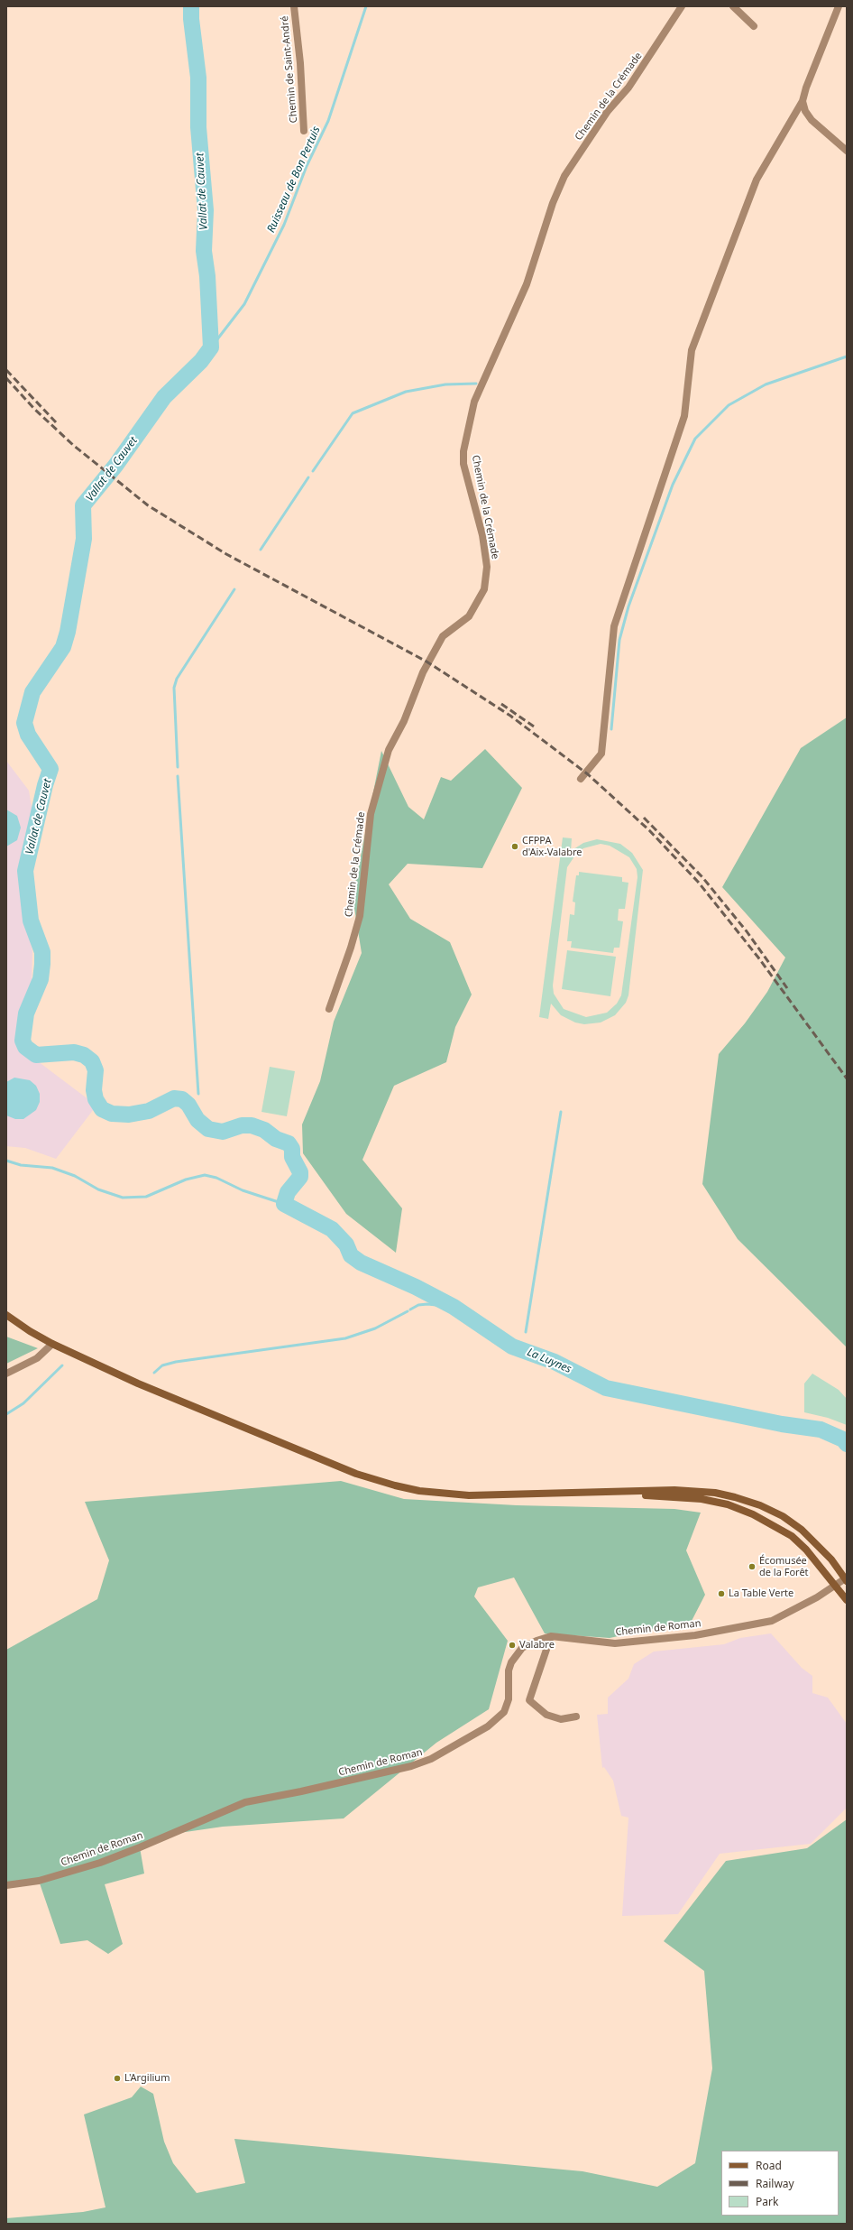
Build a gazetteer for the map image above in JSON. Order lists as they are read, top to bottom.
{
  "streets": {
    "street": ["Chemin de Saint-André", "Chemin de la Crémade", "Chemin de Roman"]
  },
  "water": ["Ruisseau de Bon Pertuis", "Vallat de Cauvet", "La Luynes"],
  "places": [
    "CFPPA d'Aix-Valabre",
    "Écomusée de la Forêt",
    "La Table Verte",
    "Valabre",
    "L'Argilium"
  ],
  "legend": ["Road", "Railway", "Park"]
}
